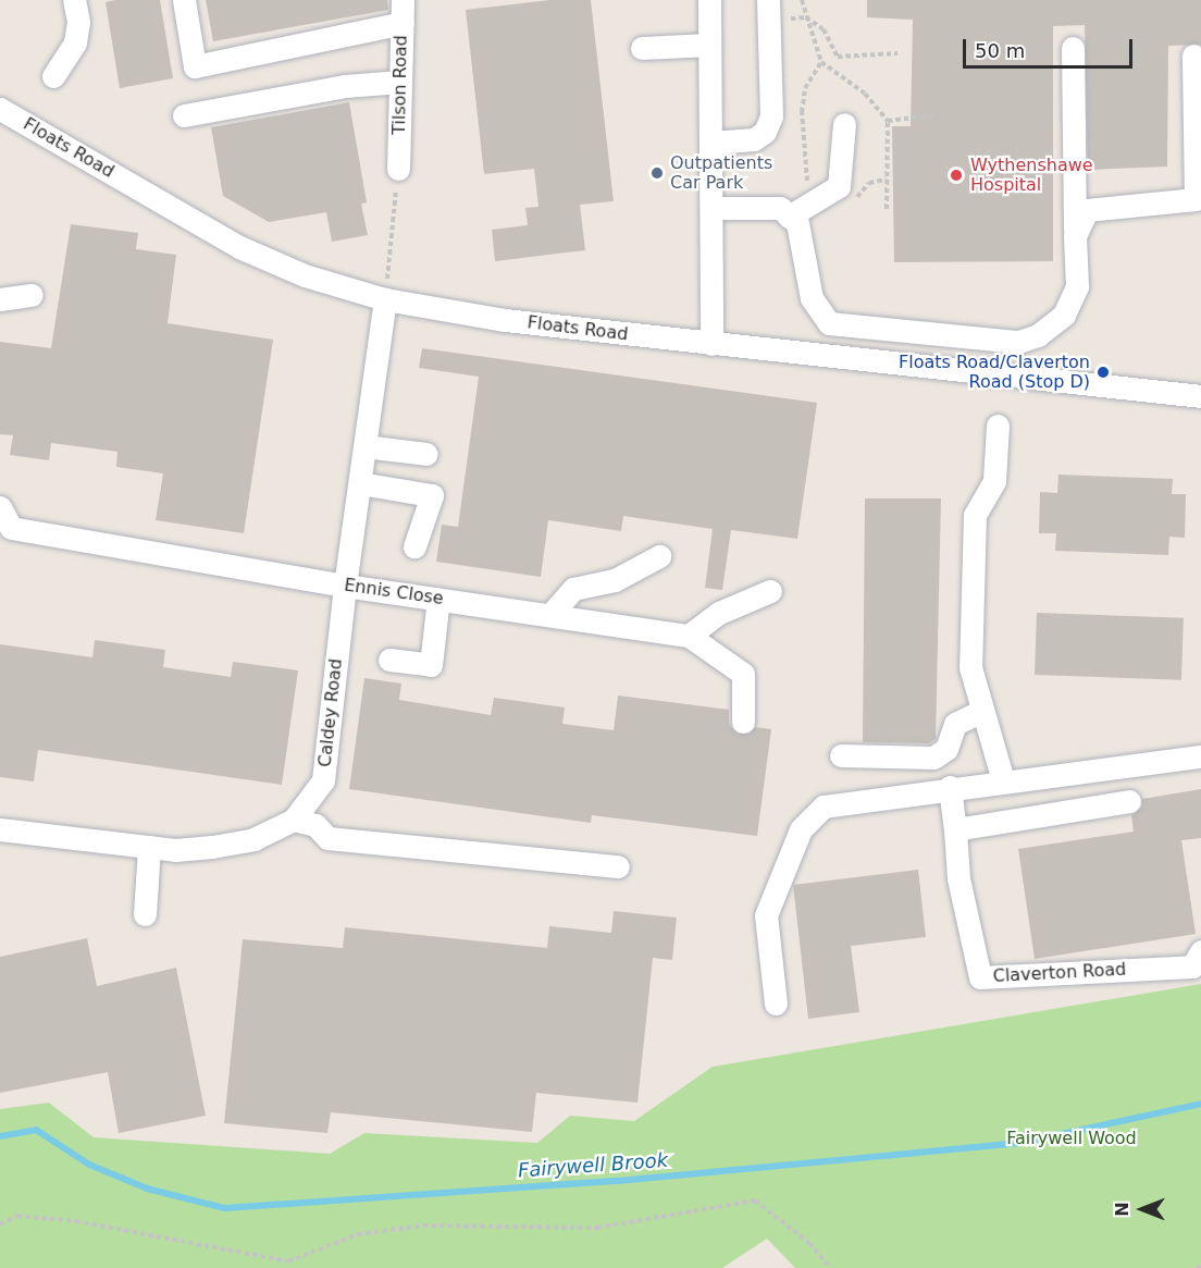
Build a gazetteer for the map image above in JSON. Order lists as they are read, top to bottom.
{
  "streets": {
    "street": [
      "Tilson Road",
      "Floats Road",
      "Ennis Close",
      "Caldey Road",
      "Claverton Road"
    ]
  },
  "crossings": [
    ["Floats Road", "Caldey Road"],
    ["Ennis Close", "Caldey Road"]
  ],
  "water": ["Fairywell Brook"],
  "parks": ["Fairywell Wood"],
  "places": ["Outpatients Car Park", "Wythenshawe Hospital", "Floats Road/Claverton Road (Stop D)"],
  "scale_bar": "50 m",
  "north": "left"
}
